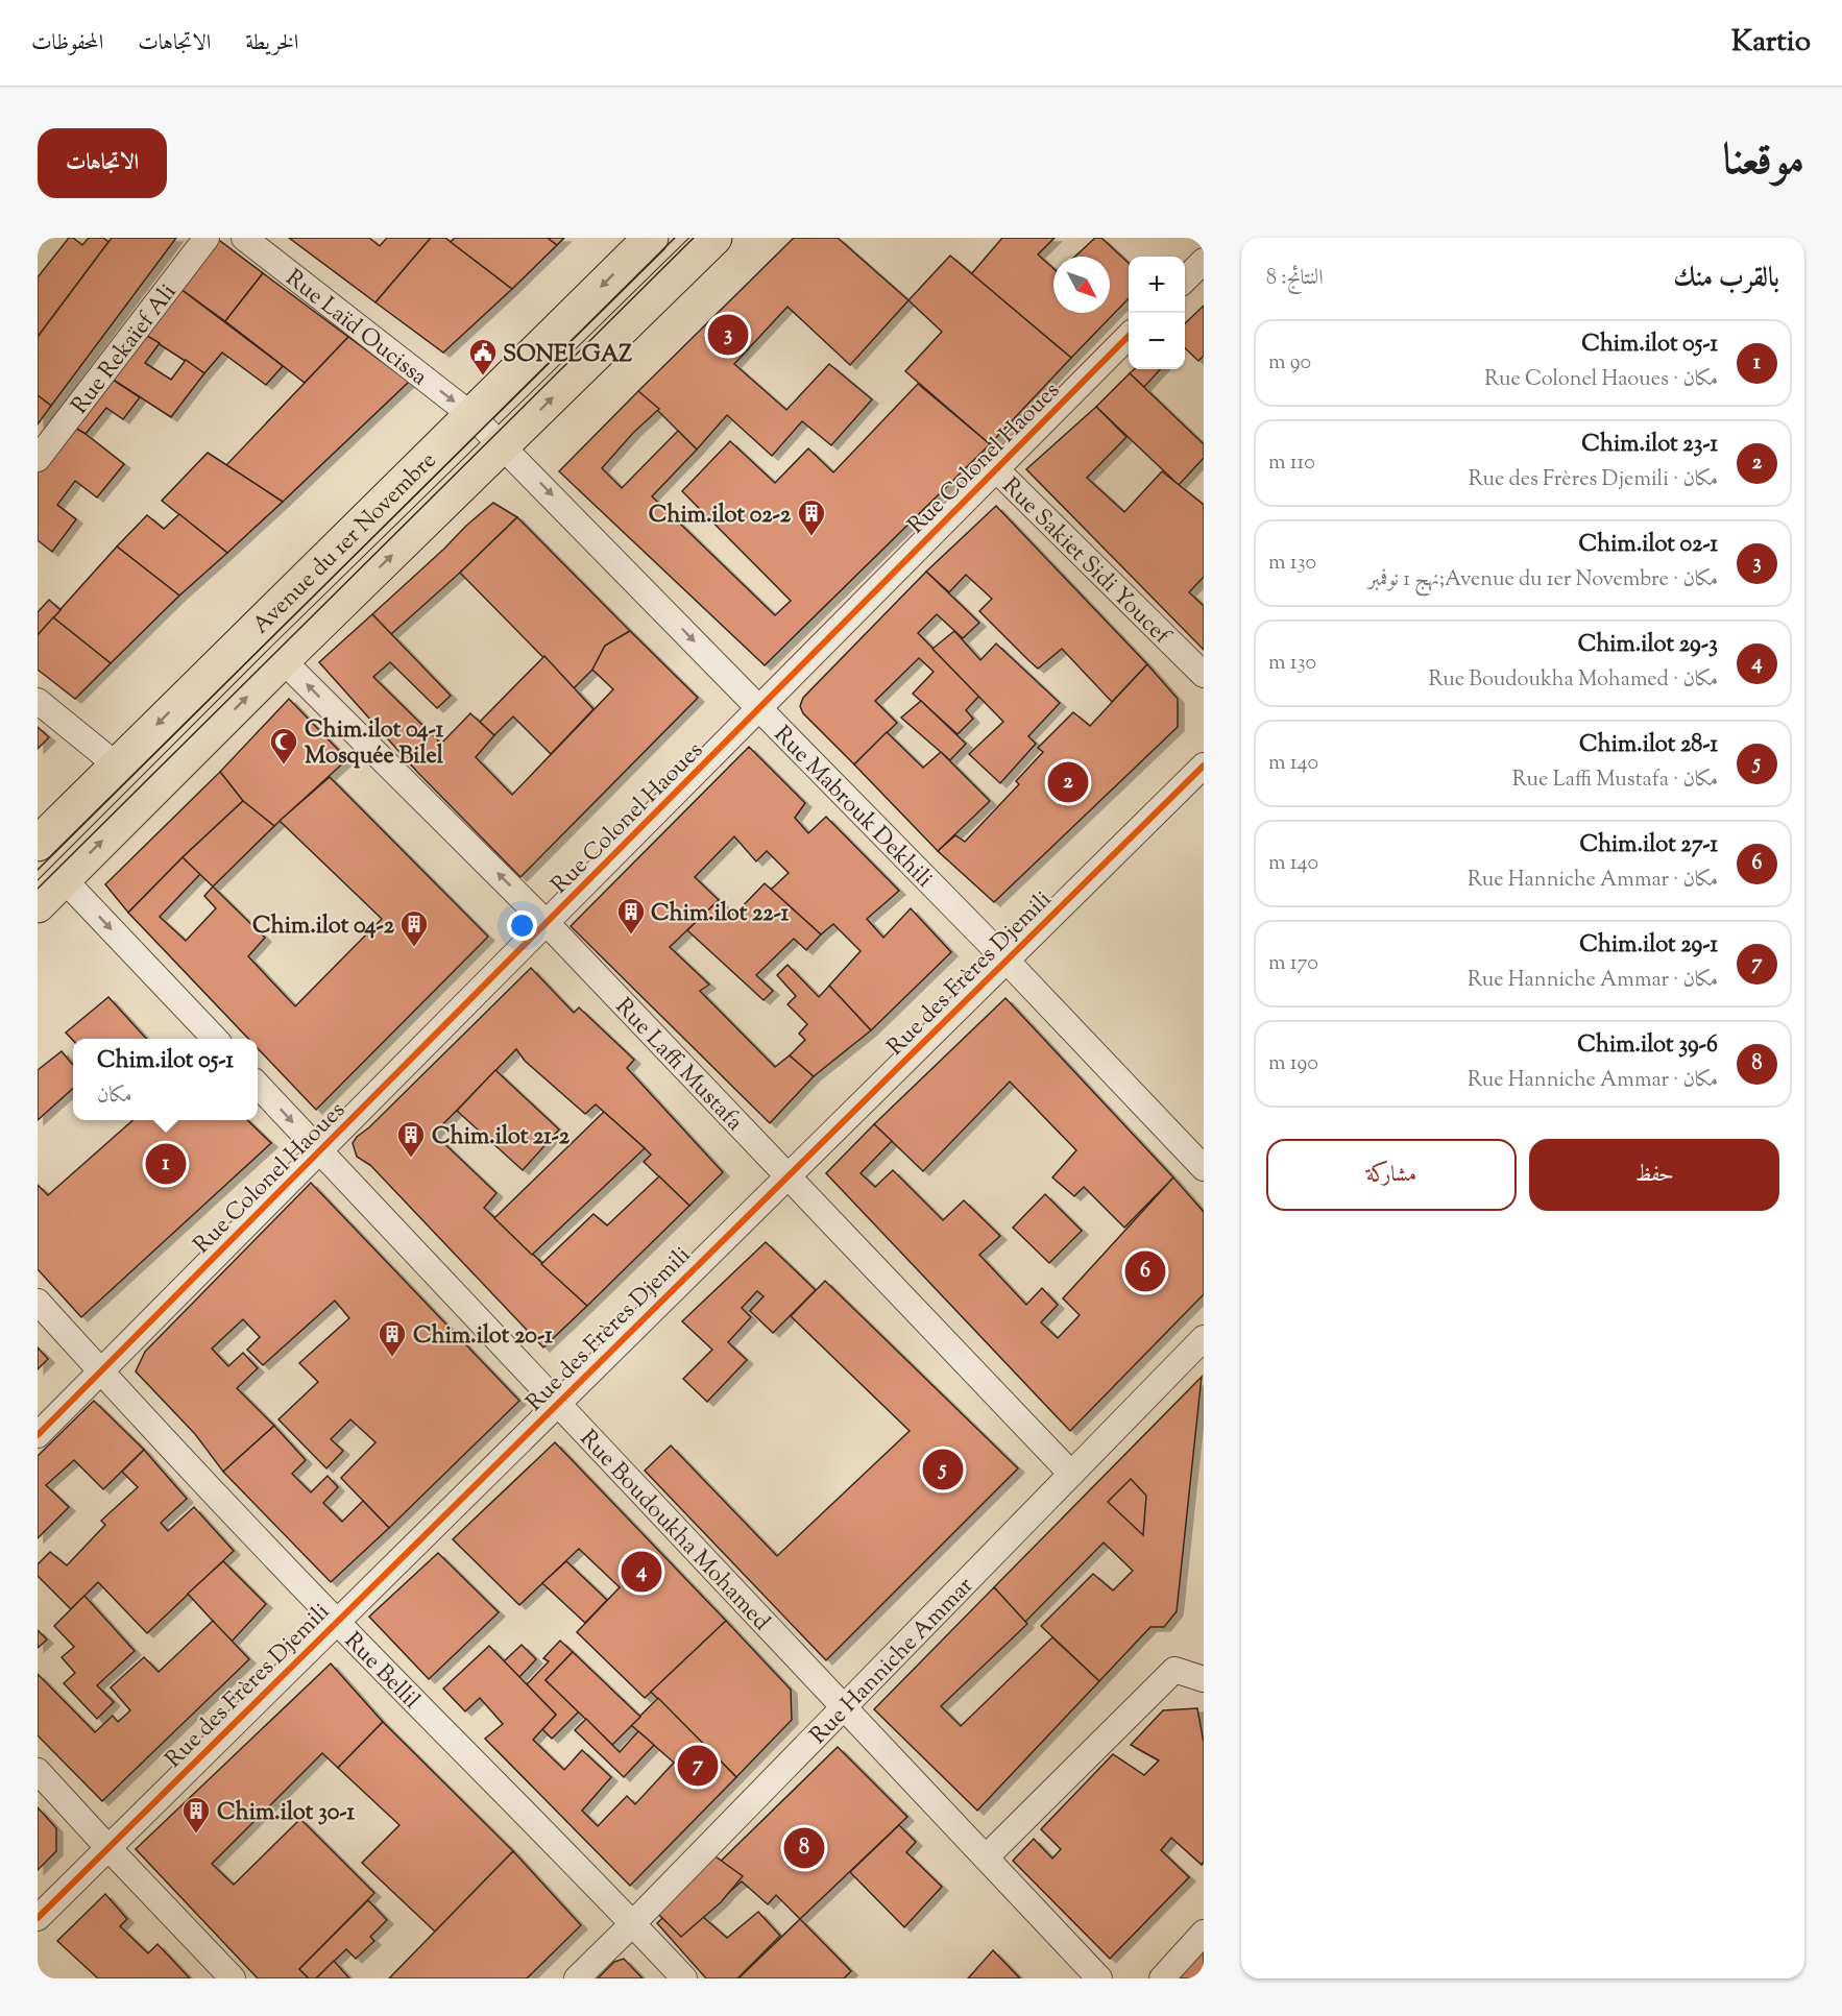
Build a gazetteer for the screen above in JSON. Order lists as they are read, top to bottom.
{
  "streets": {
    "main road": ["Avenue du 1er Novembre"],
    "street": [
      "Rue Laïd Oucissa",
      "Rue Rekaïef Ali",
      "Rue Colonel Haoues",
      "Rue Sakiet Sidi Youcef",
      "Rue Mabrouk Dekhili",
      "Rue des Frères Djemili",
      "Rue Laffi Mustafa",
      "Rue Boudoukha Mohamed",
      "Rue Hanniche Ammar",
      "Rue Bellil"
    ]
  },
  "crossings": [
    ["Rue Laïd Oucissa", "Avenue du 1er Novembre"],
    ["Rue Laïd Oucissa", "Rue Mabrouk Dekhili"],
    ["Rue Colonel Haoues", "Rue Sakiet Sidi Youcef"],
    ["Rue Colonel Haoues", "Rue Mabrouk Dekhili"],
    ["Rue Colonel Haoues", "Rue Laffi Mustafa"],
    ["Rue Colonel Haoues", "Rue Boudoukha Mohamed"],
    ["Rue Colonel Haoues", "Rue Bellil"],
    ["Avenue du 1er Novembre", "Rue Mabrouk Dekhili"],
    ["Avenue du 1er Novembre", "Rue Laffi Mustafa"],
    ["Rue Mabrouk Dekhili", "Rue des Frères Djemili"],
    ["Rue des Frères Djemili", "Rue Laffi Mustafa"],
    ["Rue des Frères Djemili", "Rue Boudoukha Mohamed"],
    ["Rue des Frères Djemili", "Rue Bellil"],
    ["Rue Laffi Mustafa", "Rue Hanniche Ammar"],
    ["Rue Boudoukha Mohamed", "Rue Hanniche Ammar"],
    ["Rue Hanniche Ammar", "Rue Bellil"]
  ],
  "one_way": ["Rue Laïd Oucissa", "Rue Mabrouk Dekhili"],
  "places": {
    "public building": ["SONELGAZ"],
    "building": [
      "Chim.ilot 02-2",
      "Chim.ilot 22-1",
      "Chim.ilot 04-2",
      "Chim.ilot 21-2",
      "Chim.ilot 20-1",
      "Chim.ilot 30-1"
    ],
    "mosque": ["Chim.ilot 04-1 Mosquée Bilel"]
  },
  "north": "bottom right",
  "page": {
    "header": "Kartio",
    "nav": ["الخريطة", "الاتجاهات", "المحفوظات"],
    "title": "موقعنا",
    "buttons": [
      "الاتجاهات",
      ["حفظ", "مشاركة"]
    ],
    "heading": ["بالقرب منك", "النتائج: 8"],
    "map_buttons": ["+", "−"],
    "pins": [
      "3",
      "2",
      "1",
      "6",
      "5",
      "4",
      "7",
      "8"
    ],
    "list": [
      {
        "mark": "1",
        "name": "Chim.ilot 05-1",
        "note": "مكان · Rue Colonel Haoues",
        "value": "90 m"
      },
      {
        "mark": "2",
        "name": "Chim.ilot 23-1",
        "note": "مكان · Rue des Frères Djemili",
        "value": "110 m"
      },
      {
        "mark": "3",
        "name": "Chim.ilot 02-1",
        "note": "مكان · Avenue du 1er Novembre;نهج 1 نوفمبر",
        "value": "130 m"
      },
      {
        "mark": "4",
        "name": "Chim.ilot 29-3",
        "note": "مكان · Rue Boudoukha Mohamed",
        "value": "130 m"
      },
      {
        "mark": "5",
        "name": "Chim.ilot 28-1",
        "note": "مكان · Rue Laffi Mustafa",
        "value": "140 m"
      },
      {
        "mark": "6",
        "name": "Chim.ilot 27-1",
        "note": "مكان · Rue Hanniche Ammar",
        "value": "140 m"
      },
      {
        "mark": "7",
        "name": "Chim.ilot 29-1",
        "note": "مكان · Rue Hanniche Ammar",
        "value": "170 m"
      },
      {
        "mark": "8",
        "name": "Chim.ilot 39-6",
        "note": "مكان · Rue Hanniche Ammar",
        "value": "190 m"
      }
    ],
    "popup": ["Chim.ilot 05-1", "مكان"]
  }
}
